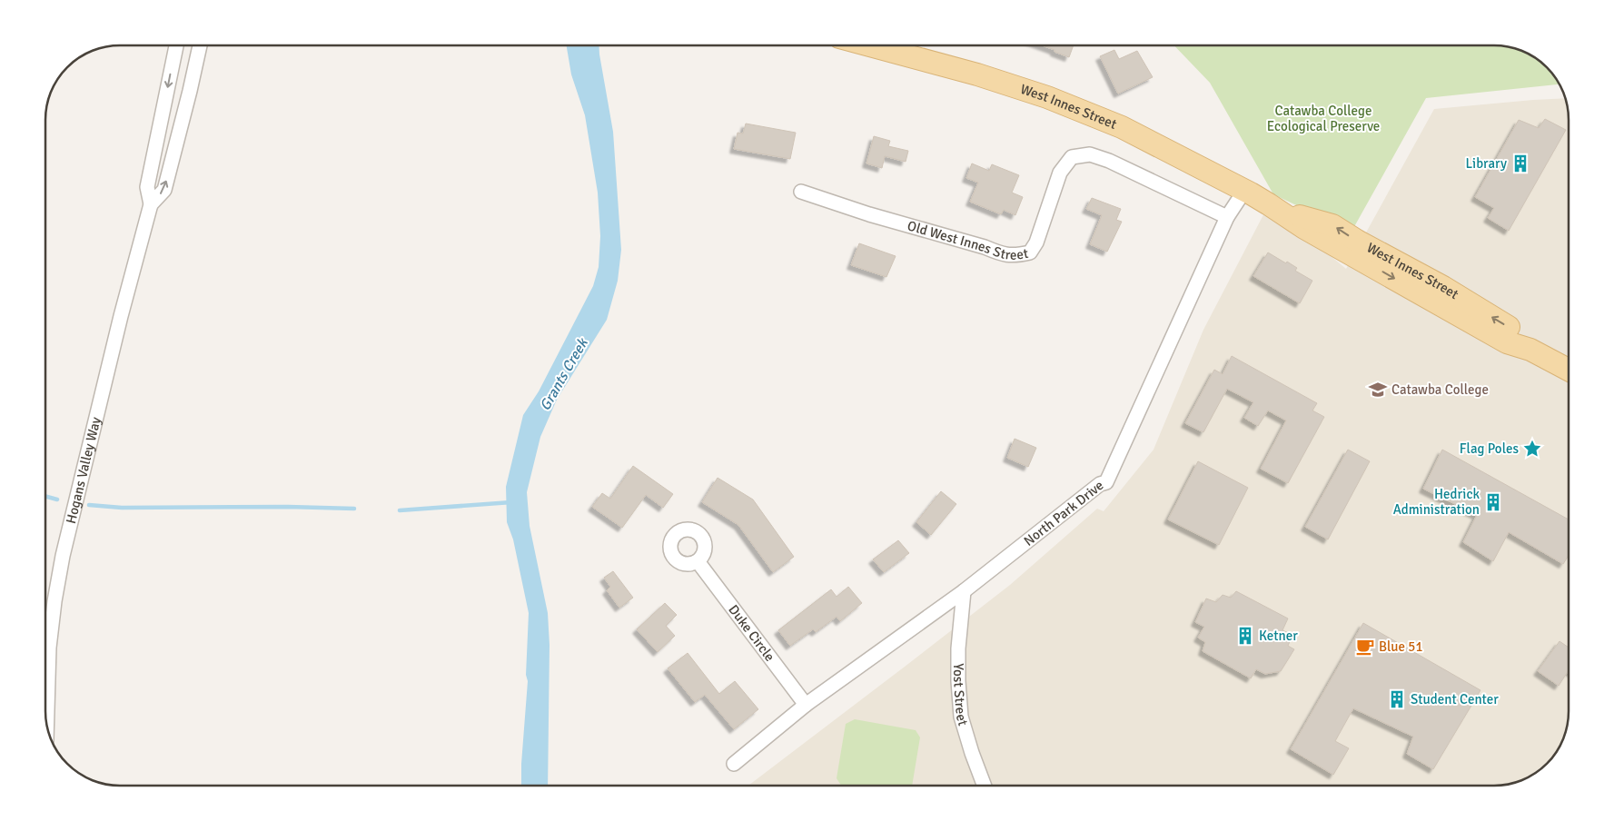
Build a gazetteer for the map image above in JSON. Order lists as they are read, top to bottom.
{
  "streets": {
    "main road": ["West Innes Street"],
    "street": [
      "Old West Innes Street",
      "Hogans Valley Way",
      "North Park Drive",
      "Duke Circle",
      "Yost Street"
    ]
  },
  "crossings": [
    ["West Innes Street", "North Park Drive"],
    ["Old West Innes Street", "North Park Drive"],
    ["North Park Drive", "Duke Circle"],
    ["North Park Drive", "Yost Street"]
  ],
  "water": ["Grants Creek"],
  "parks": ["Catawba College Ecological Preserve"],
  "places": {
    "building": [
      "Library",
      "Hedrick Administration",
      "Ketner",
      "Student Center"
    ],
    "school or university": ["Catawba College"],
    "place": ["Flag Poles"],
    "cafe": ["Blue 51"]
  }
}
